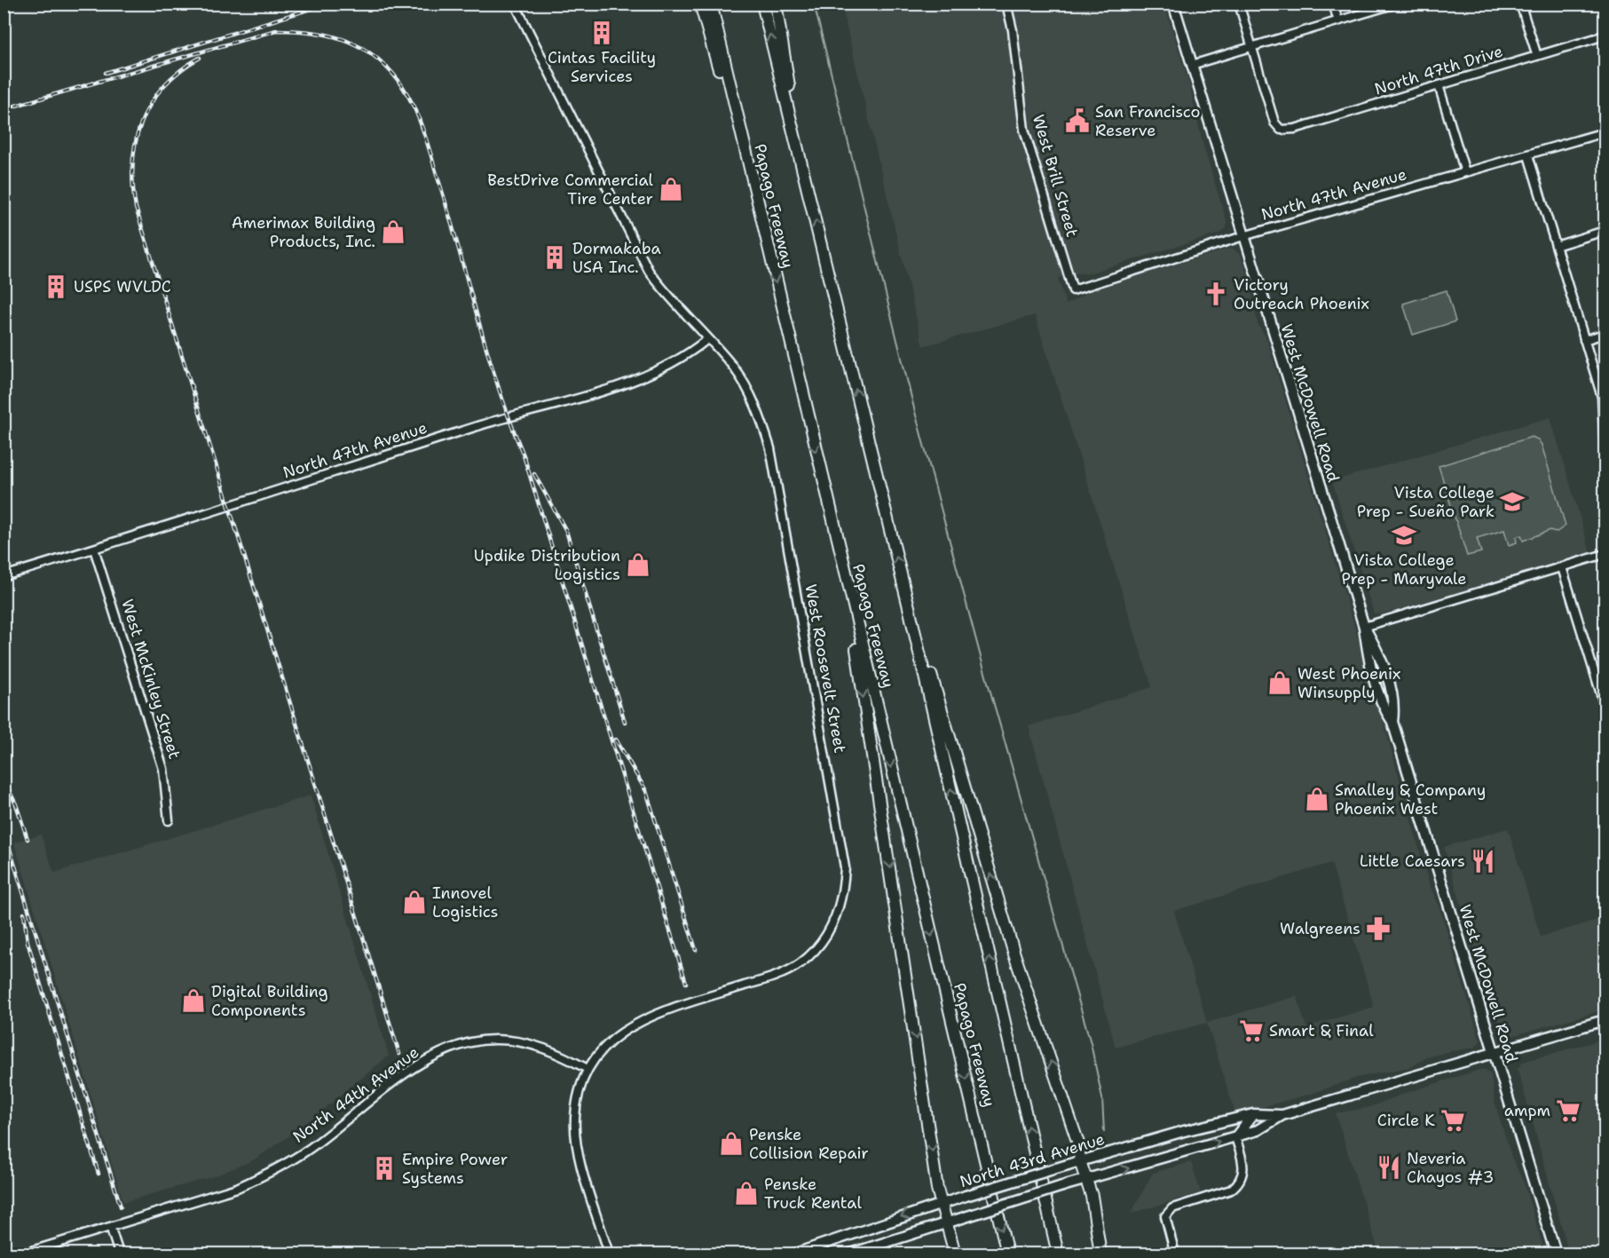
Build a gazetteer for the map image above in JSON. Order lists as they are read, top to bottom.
{
  "streets": {
    "highway": ["Papago Freeway"],
    "main road": ["West McDowell Road", "North 43rd Avenue"],
    "street": [
      "North 47th Drive",
      "West Brill Street",
      "North 47th Avenue",
      "West Roosevelt Street",
      "West McKinley Street",
      "North 44th Avenue"
    ]
  },
  "crossings": [
    ["West Brill Street", "North 47th Avenue"],
    ["North 47th Avenue", "West McDowell Road"],
    ["North 47th Avenue", "West Roosevelt Street"],
    ["North 47th Avenue", "West McKinley Street"],
    ["West McDowell Road", "North 43rd Avenue"],
    ["West Roosevelt Street", "North 44th Avenue"]
  ],
  "places": {
    "building": [
      "Cintas Facility Services",
      "Dormakaba USA Inc.",
      "USPS WVLDC",
      "Empire Power Systems"
    ],
    "public building": ["San Francisco Reserve"],
    "shop": [
      "BestDrive Commercial Tire Center",
      "Amerimax Building Products, Inc.",
      "Updike Distribution Logistics",
      "West Phoenix Winsupply",
      "Smalley & Company Phoenix West",
      "Innovel Logistics",
      "Digital Building Components",
      "Penske Collision Repair",
      "Penske Truck Rental"
    ],
    "church": ["Victory Outreach Phoenix"],
    "school or university": ["Vista College Prep - Sueño Park", "Vista College Prep - Maryvale"],
    "restaurant": ["Little Caesars", "Neveria Chayos #3"],
    "pharmacy": ["Walgreens"],
    "supermarket": ["Smart & Final", "ampm", "Circle K"]
  }
}
